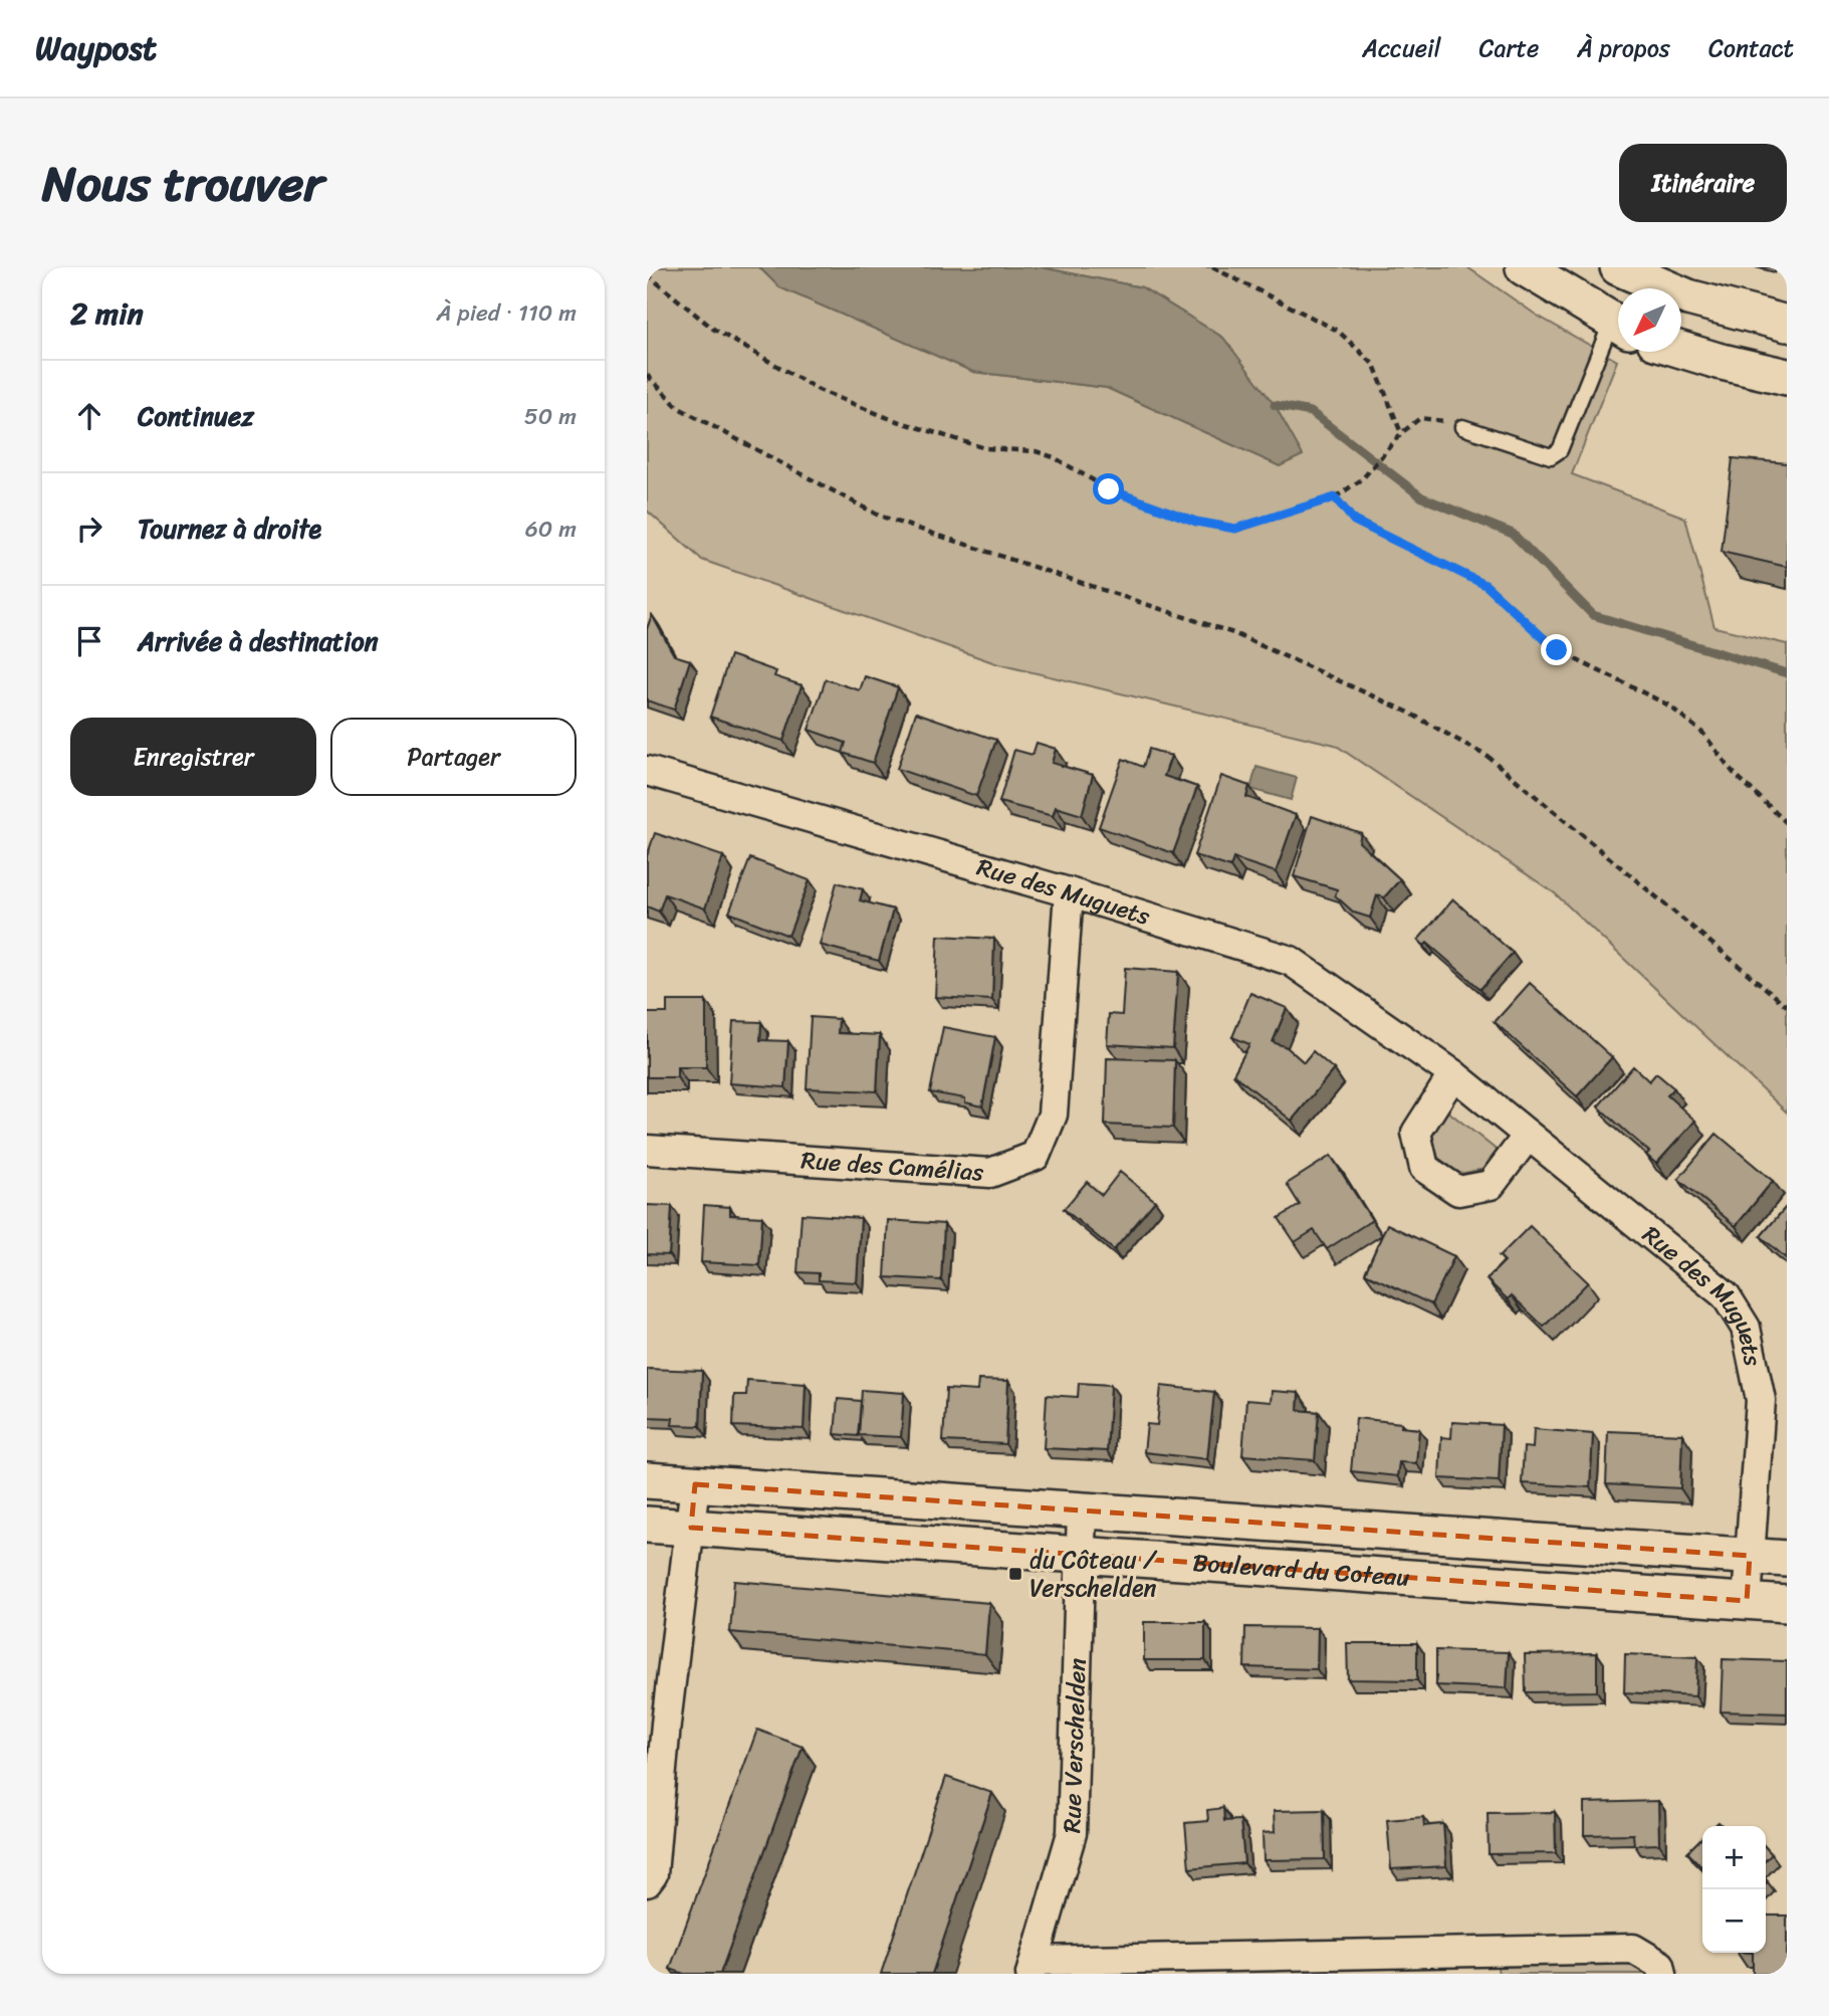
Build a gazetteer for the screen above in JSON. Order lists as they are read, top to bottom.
{
  "streets": {
    "street": [
      "Rue des Muguets",
      "Rue des Camélias",
      "Boulevard du Coteau",
      "Rue Verschelden"
    ]
  },
  "crossings": [
    ["Rue des Muguets", "Rue des Camélias"],
    ["Rue des Muguets", "Boulevard du Coteau"],
    ["Boulevard du Coteau", "Rue Verschelden"]
  ],
  "places": {
    "transit": ["du Côteau / Verschelden"]
  },
  "north": "bottom left",
  "page": {
    "header": "Waypost",
    "nav": [
      "Accueil",
      "Carte",
      "À propos",
      "Contact"
    ],
    "title": "Nous trouver",
    "buttons": [
      "Itinéraire",
      ["Enregistrer", "Partager"]
    ],
    "heading": ["2 min", "À pied · 110 m"],
    "list": [
      ["Continuez", "50 m"],
      ["Tournez à droite", "60 m"],
      "Arrivée à destination"
    ],
    "map_buttons": ["+", "−"]
  }
}
